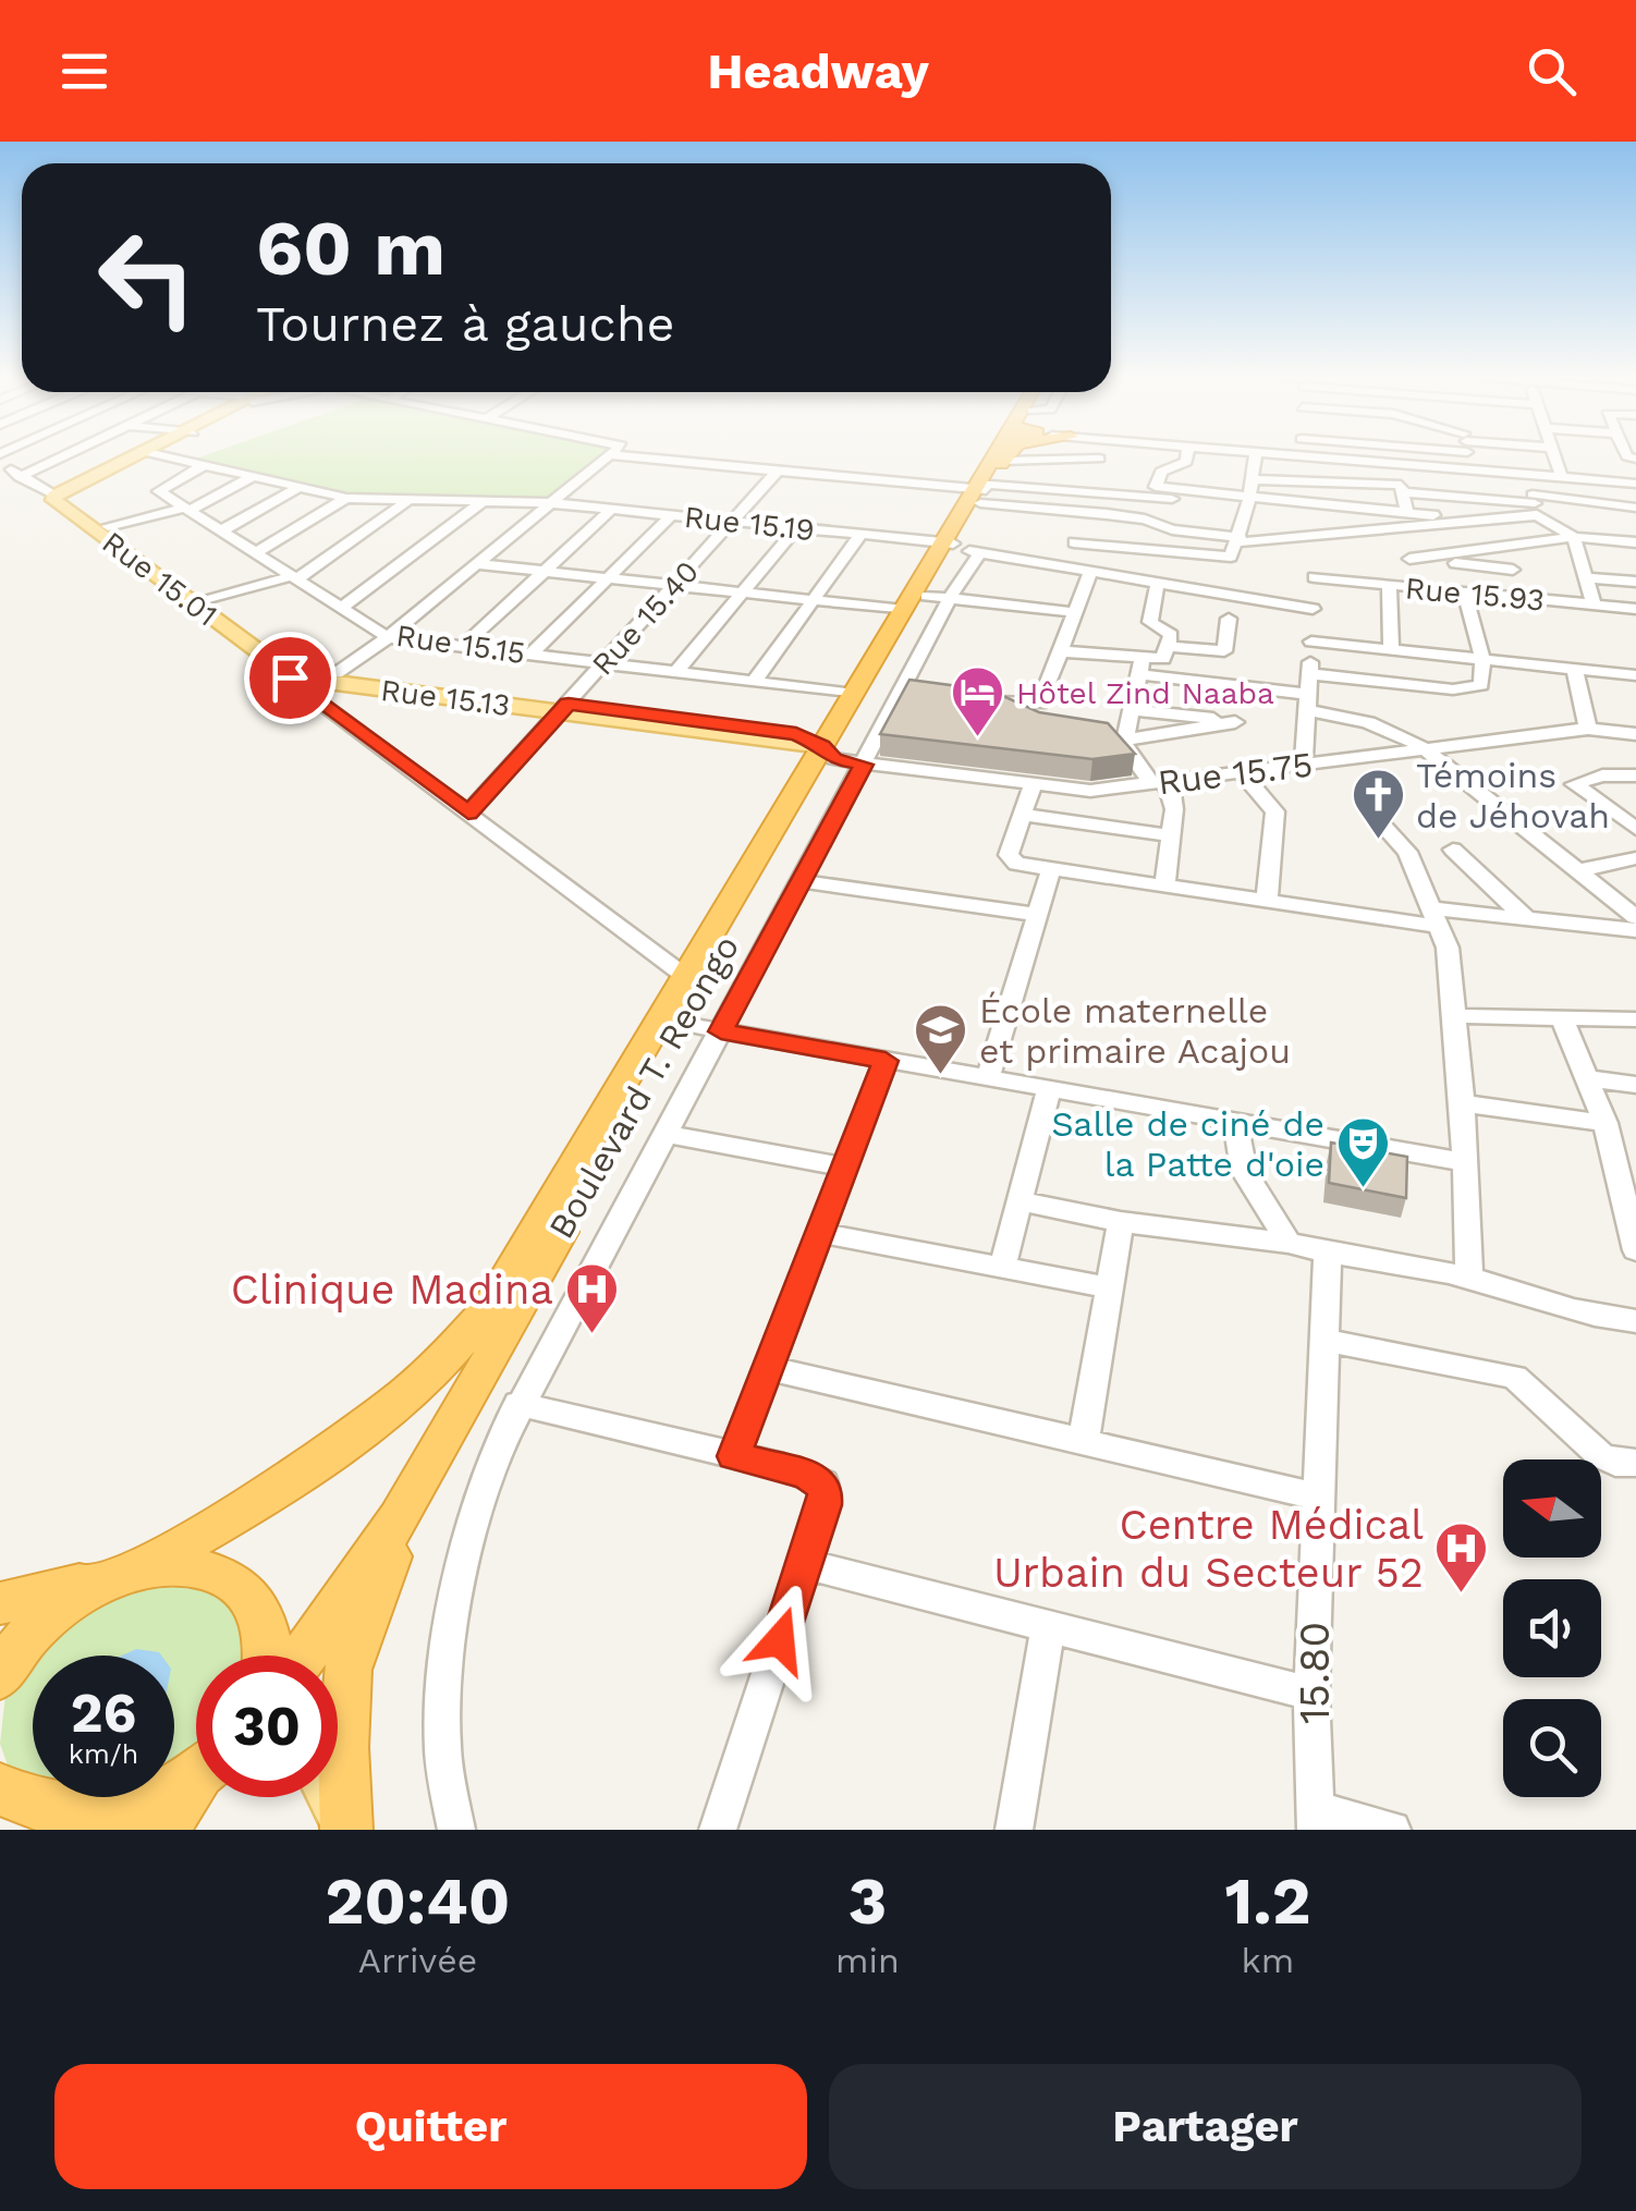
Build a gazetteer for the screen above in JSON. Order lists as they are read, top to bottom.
{
  "streets": {
    "highway": ["Boulevard T. Reongo"],
    "main road": ["Rue 15.01", "Rue 15.13"],
    "street": [
      "Rue 15.19",
      "Rue 15.93",
      "Rue 15.40",
      "Rue 15.15",
      "Rue 15.75",
      "15.80"
    ]
  },
  "crossings": [
    ["Rue 15.19", "Rue 15.40"],
    ["Rue 15.19", "Boulevard T. Reongo"],
    ["Rue 15.01", "Rue 15.40"],
    ["Rue 15.01", "Rue 15.13"],
    ["Rue 15.40", "Rue 15.15"],
    ["Rue 15.40", "Rue 15.13"],
    ["Rue 15.13", "Rue 15.75"],
    ["Rue 15.13", "Boulevard T. Reongo"],
    ["Rue 15.75", "Boulevard T. Reongo"]
  ],
  "places": {
    "hotel": ["Hôtel Zind Naaba"],
    "church": ["Témoins de Jéhovah"],
    "school or university": ["École maternelle et primaire Acajou"],
    "theatre": ["Salle de ciné de la Patte d'oie"],
    "hospital": ["Clinique Madina", "Centre Médical Urbain du Secteur 52"]
  },
  "north": "left",
  "page": {
    "header": "Headway",
    "turn": ["60 m", "Tournez à gauche"],
    "speed": "26 km/h",
    "limit": "30",
    "eta": [
      "20:40",
      "Arrivée",
      "3",
      "min",
      "1.2",
      "km"
    ],
    "buttons": ["Quitter", "Partager"]
  }
}
